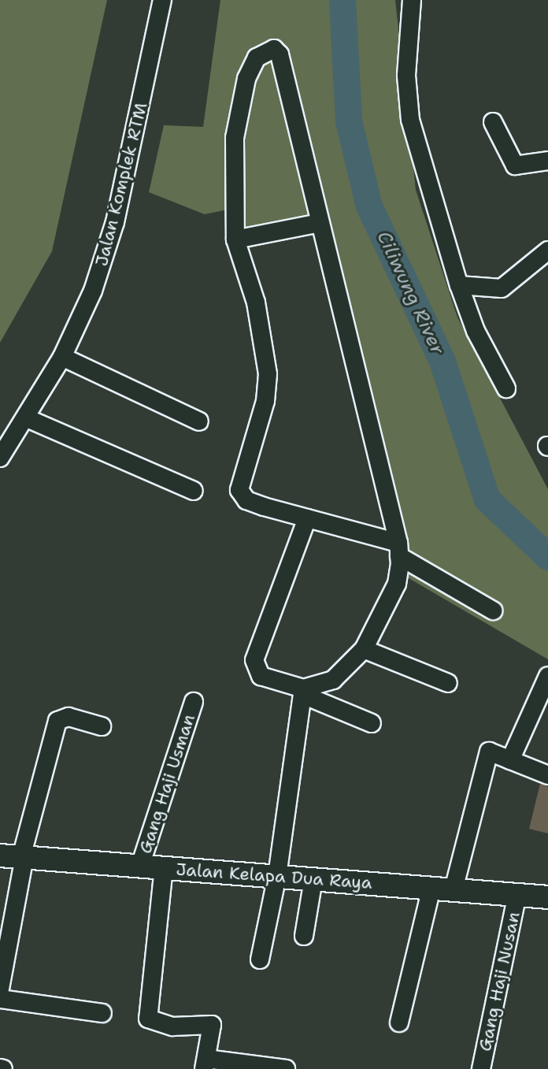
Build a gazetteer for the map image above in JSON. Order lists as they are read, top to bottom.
{
  "streets": {
    "main road": ["Jalan Kelapa Dua Raya"],
    "street": ["Jalan Komplek RTM", "Gang Haji Usman", "Gang Haji Nusan"]
  },
  "crossings": [
    ["Gang Haji Usman", "Jalan Kelapa Dua Raya"],
    ["Jalan Kelapa Dua Raya", "Gang Haji Nusan"]
  ],
  "water": ["Ciliwung River"]
}
